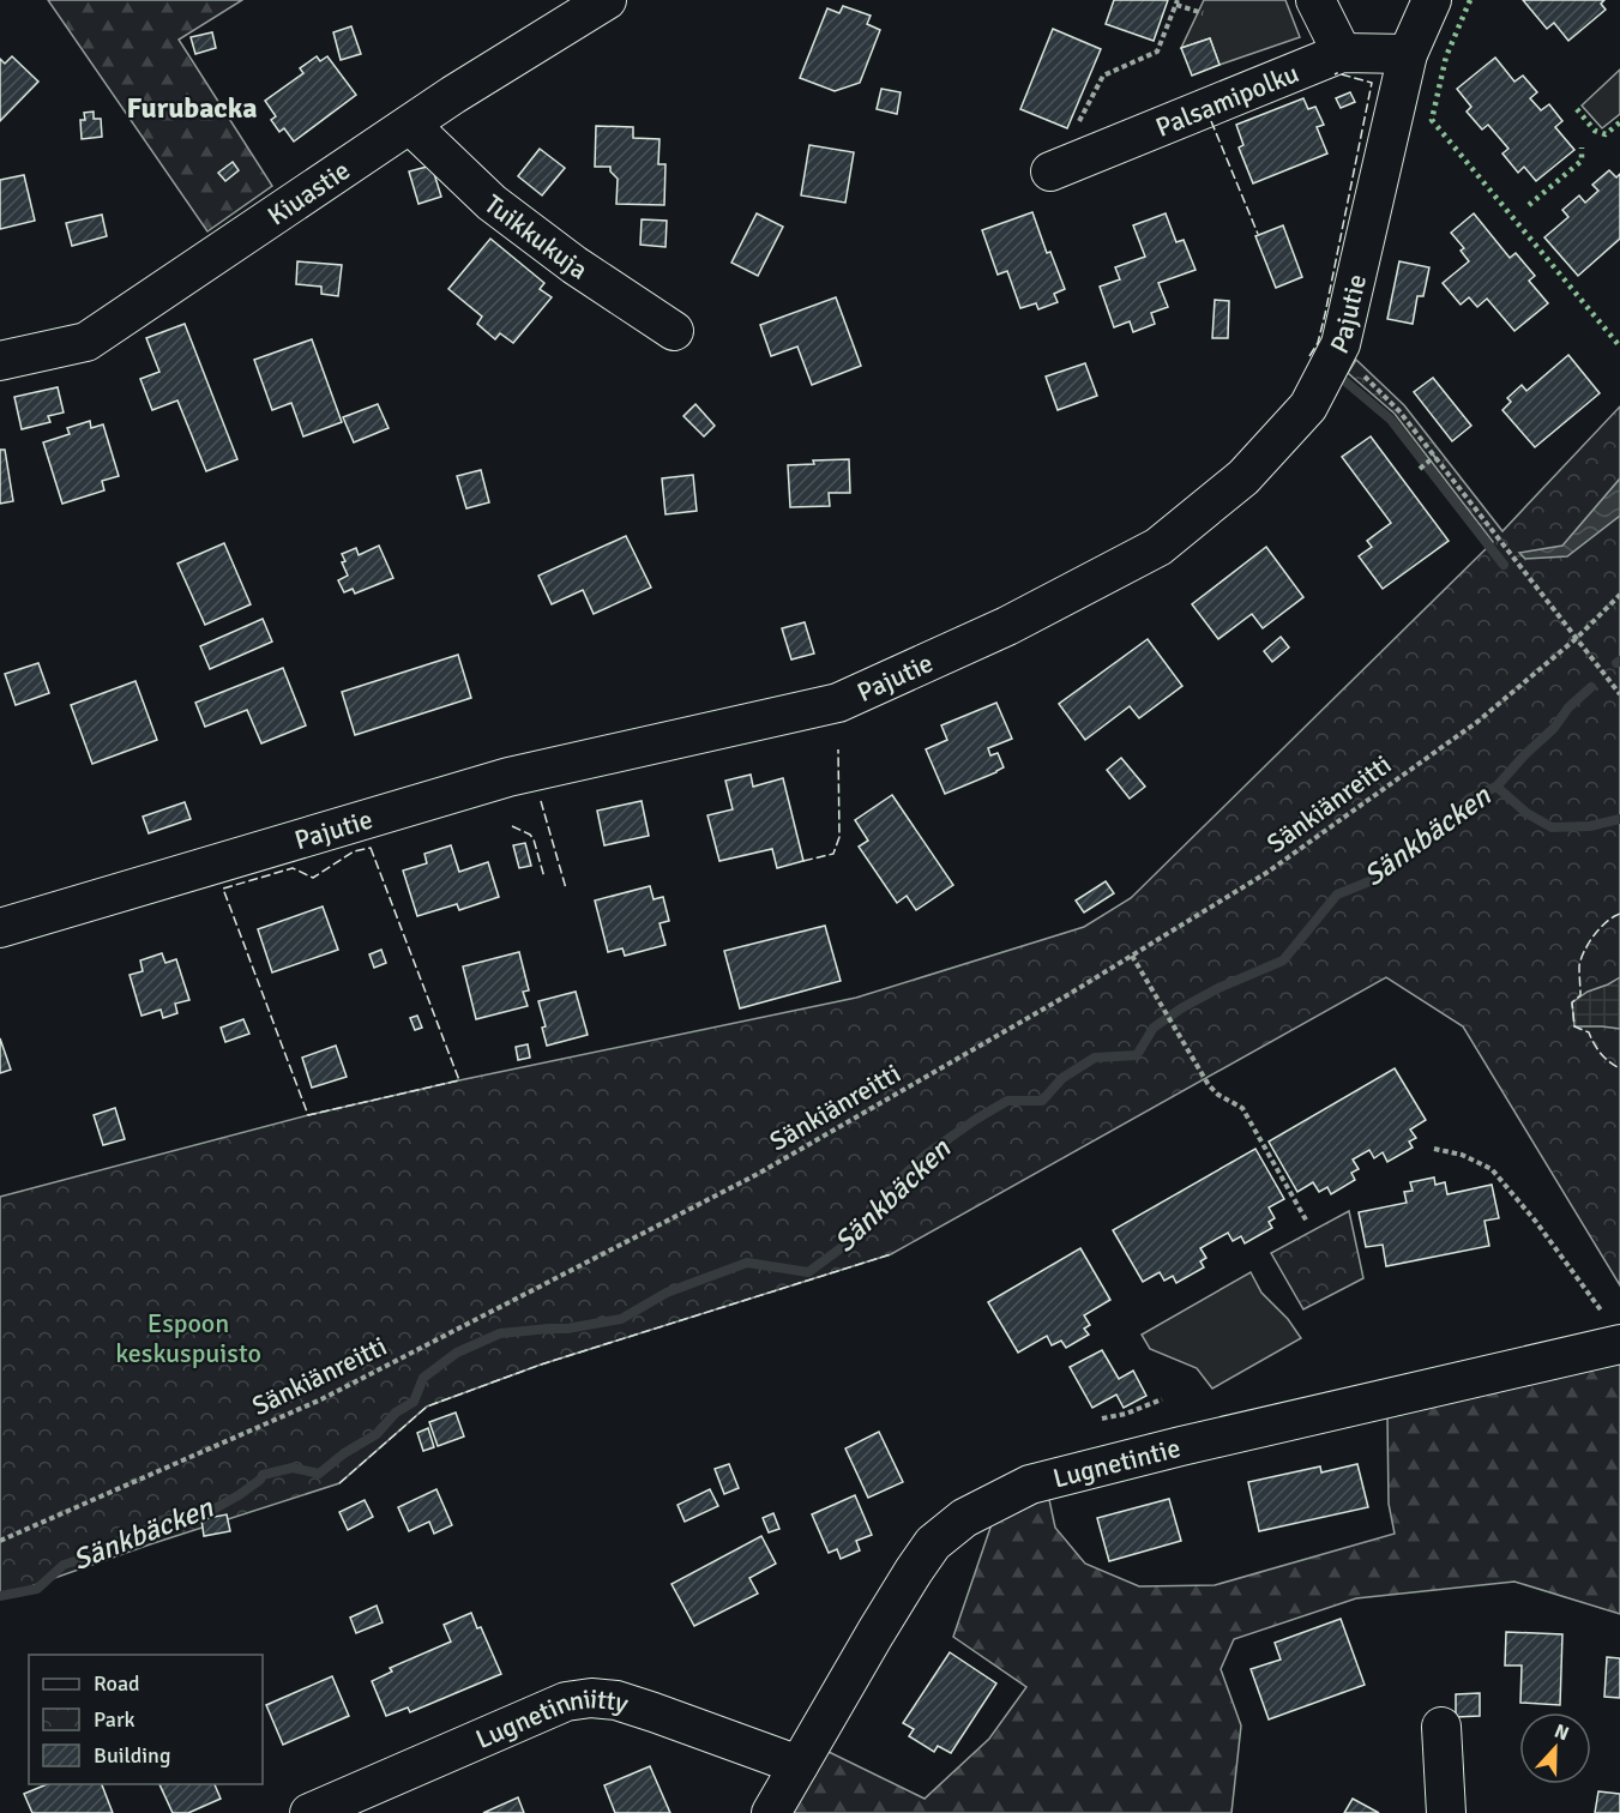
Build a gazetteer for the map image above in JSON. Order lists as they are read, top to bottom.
{
  "streets": {
    "street": [
      "Palsamipolku",
      "Kiuastie",
      "Tuikkukuja",
      "Pajutie",
      "Lugnetintie",
      "Lugnetinniitty"
    ],
    "path": ["Sänkiänreitti"]
  },
  "crossings": [
    ["Palsamipolku", "Pajutie"],
    ["Kiuastie", "Tuikkukuja"],
    ["Lugnetintie", "Lugnetinniitty"]
  ],
  "districts": ["Furubacka"],
  "water": ["Sänkbäcken"],
  "parks": ["Espoon keskuspuisto"],
  "legend": ["Road", "Park", "Building"],
  "north": "top"
}
